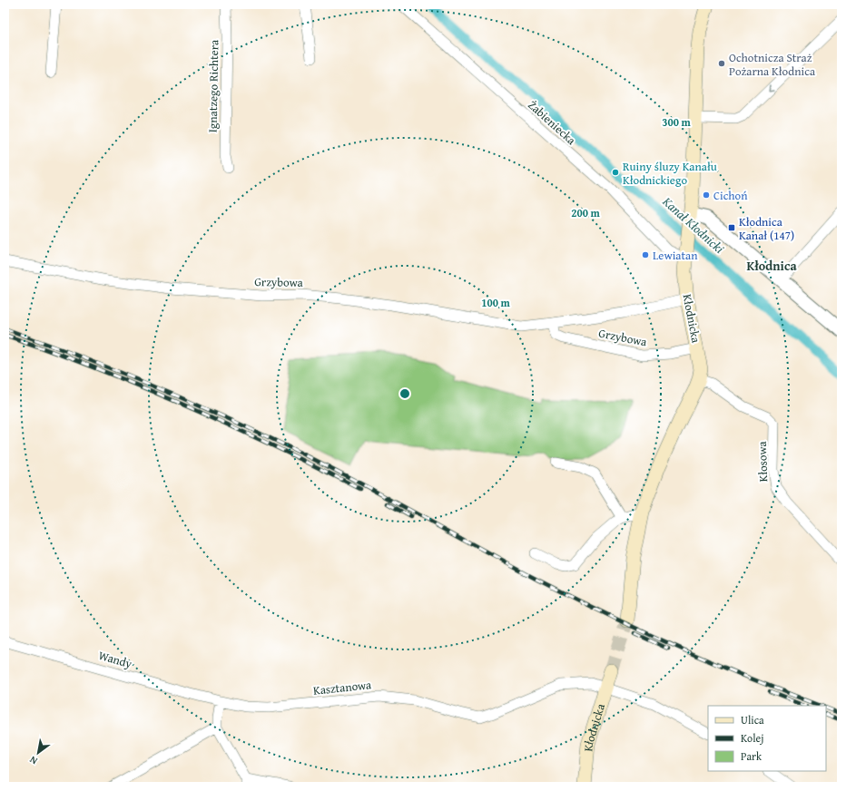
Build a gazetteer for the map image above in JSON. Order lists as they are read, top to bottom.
{
  "streets": {
    "main road": ["Kłodnicka"],
    "street": [
      "Ignatzego Richtera",
      "Żabieniecka",
      "Grzybowa",
      "Kłosowa",
      "Wandy",
      "Kasztanowa"
    ]
  },
  "crossings": [
    ["Żabieniecka", "Kłodnicka"],
    ["Grzybowa", "Kłodnicka"],
    ["Kłodnicka", "Kłosowa"],
    ["Kłodnicka", "Kasztanowa"],
    ["Wandy", "Kasztanowa"]
  ],
  "districts": ["Kłodnica"],
  "water": ["Kanał Kłodnicki"],
  "places": {
    "other": [
      "Ochotnicza Straż Pożarna Kłodnica",
      "Ruiny śluzy Kanału Kłodnickiego",
      "Cichoń",
      "Lewiatan"
    ],
    "transit": ["Kłodnica Kanał (147)"]
  },
  "legend": ["Ulica", "Kolej", "Park"],
  "north": "bottom left",
  "rings": ["300 m", "200 m", "100 m"]
}
